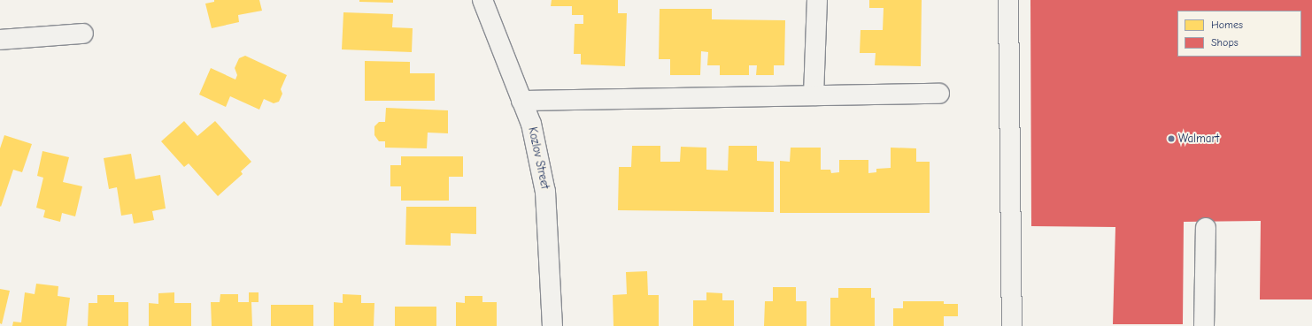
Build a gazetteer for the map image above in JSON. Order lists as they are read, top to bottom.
{
  "streets": {
    "street": ["Kozlov Street"]
  },
  "places": ["Walmart"],
  "legend": ["Homes", "Shops"]
}
